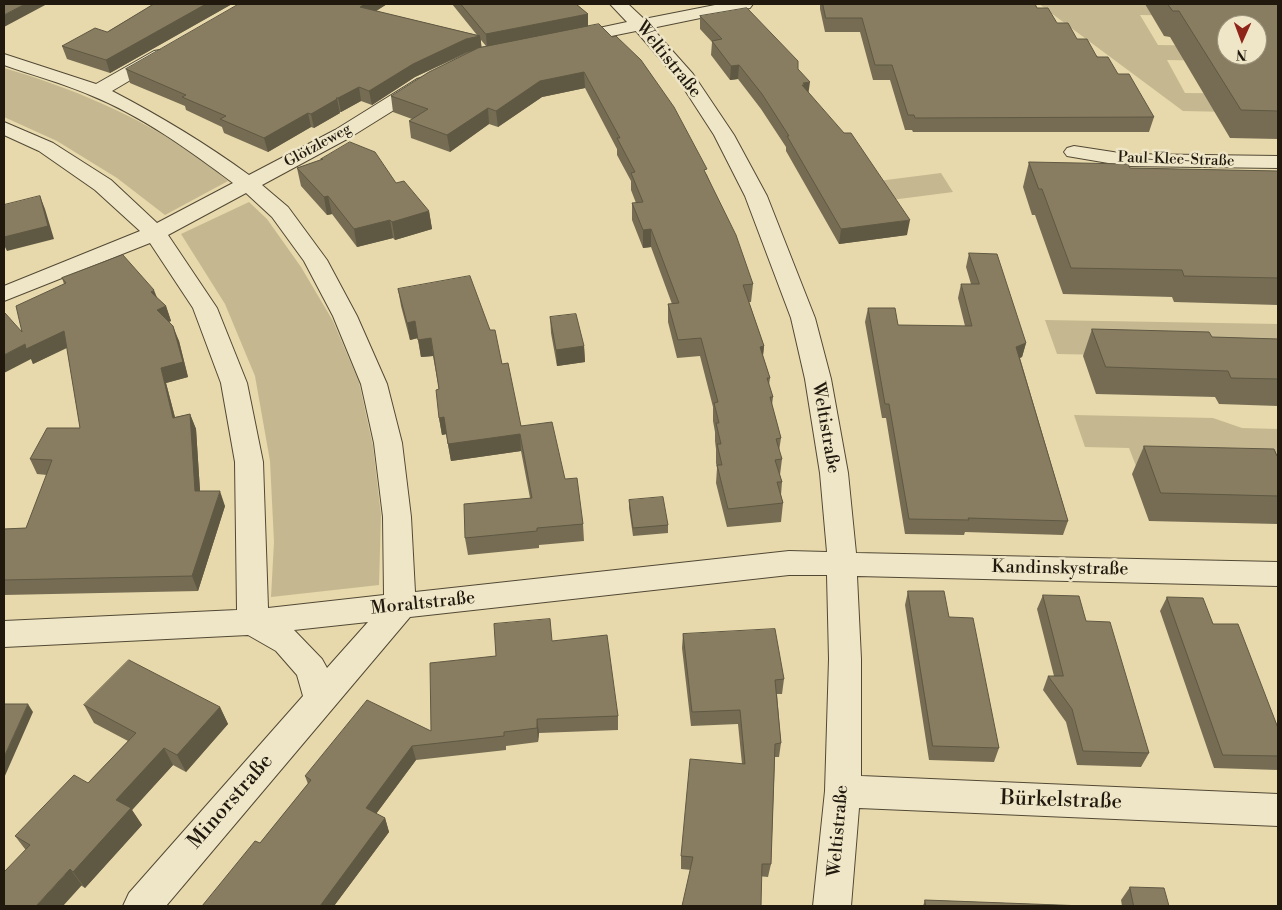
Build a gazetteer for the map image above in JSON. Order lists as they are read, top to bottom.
{
  "streets": {
    "street": [
      "Weltistraße",
      "Glötzleweg",
      "Paul-Klee-Straße",
      "Kandinskystraße",
      "Moraltstraße",
      "Bürkelstraße",
      "Minorstraße"
    ]
  },
  "crossings": [
    ["Weltistraße", "Kandinskystraße"],
    ["Weltistraße", "Moraltstraße"],
    ["Weltistraße", "Bürkelstraße"],
    ["Kandinskystraße", "Moraltstraße"],
    ["Moraltstraße", "Minorstraße"]
  ],
  "north": "bottom"
}
